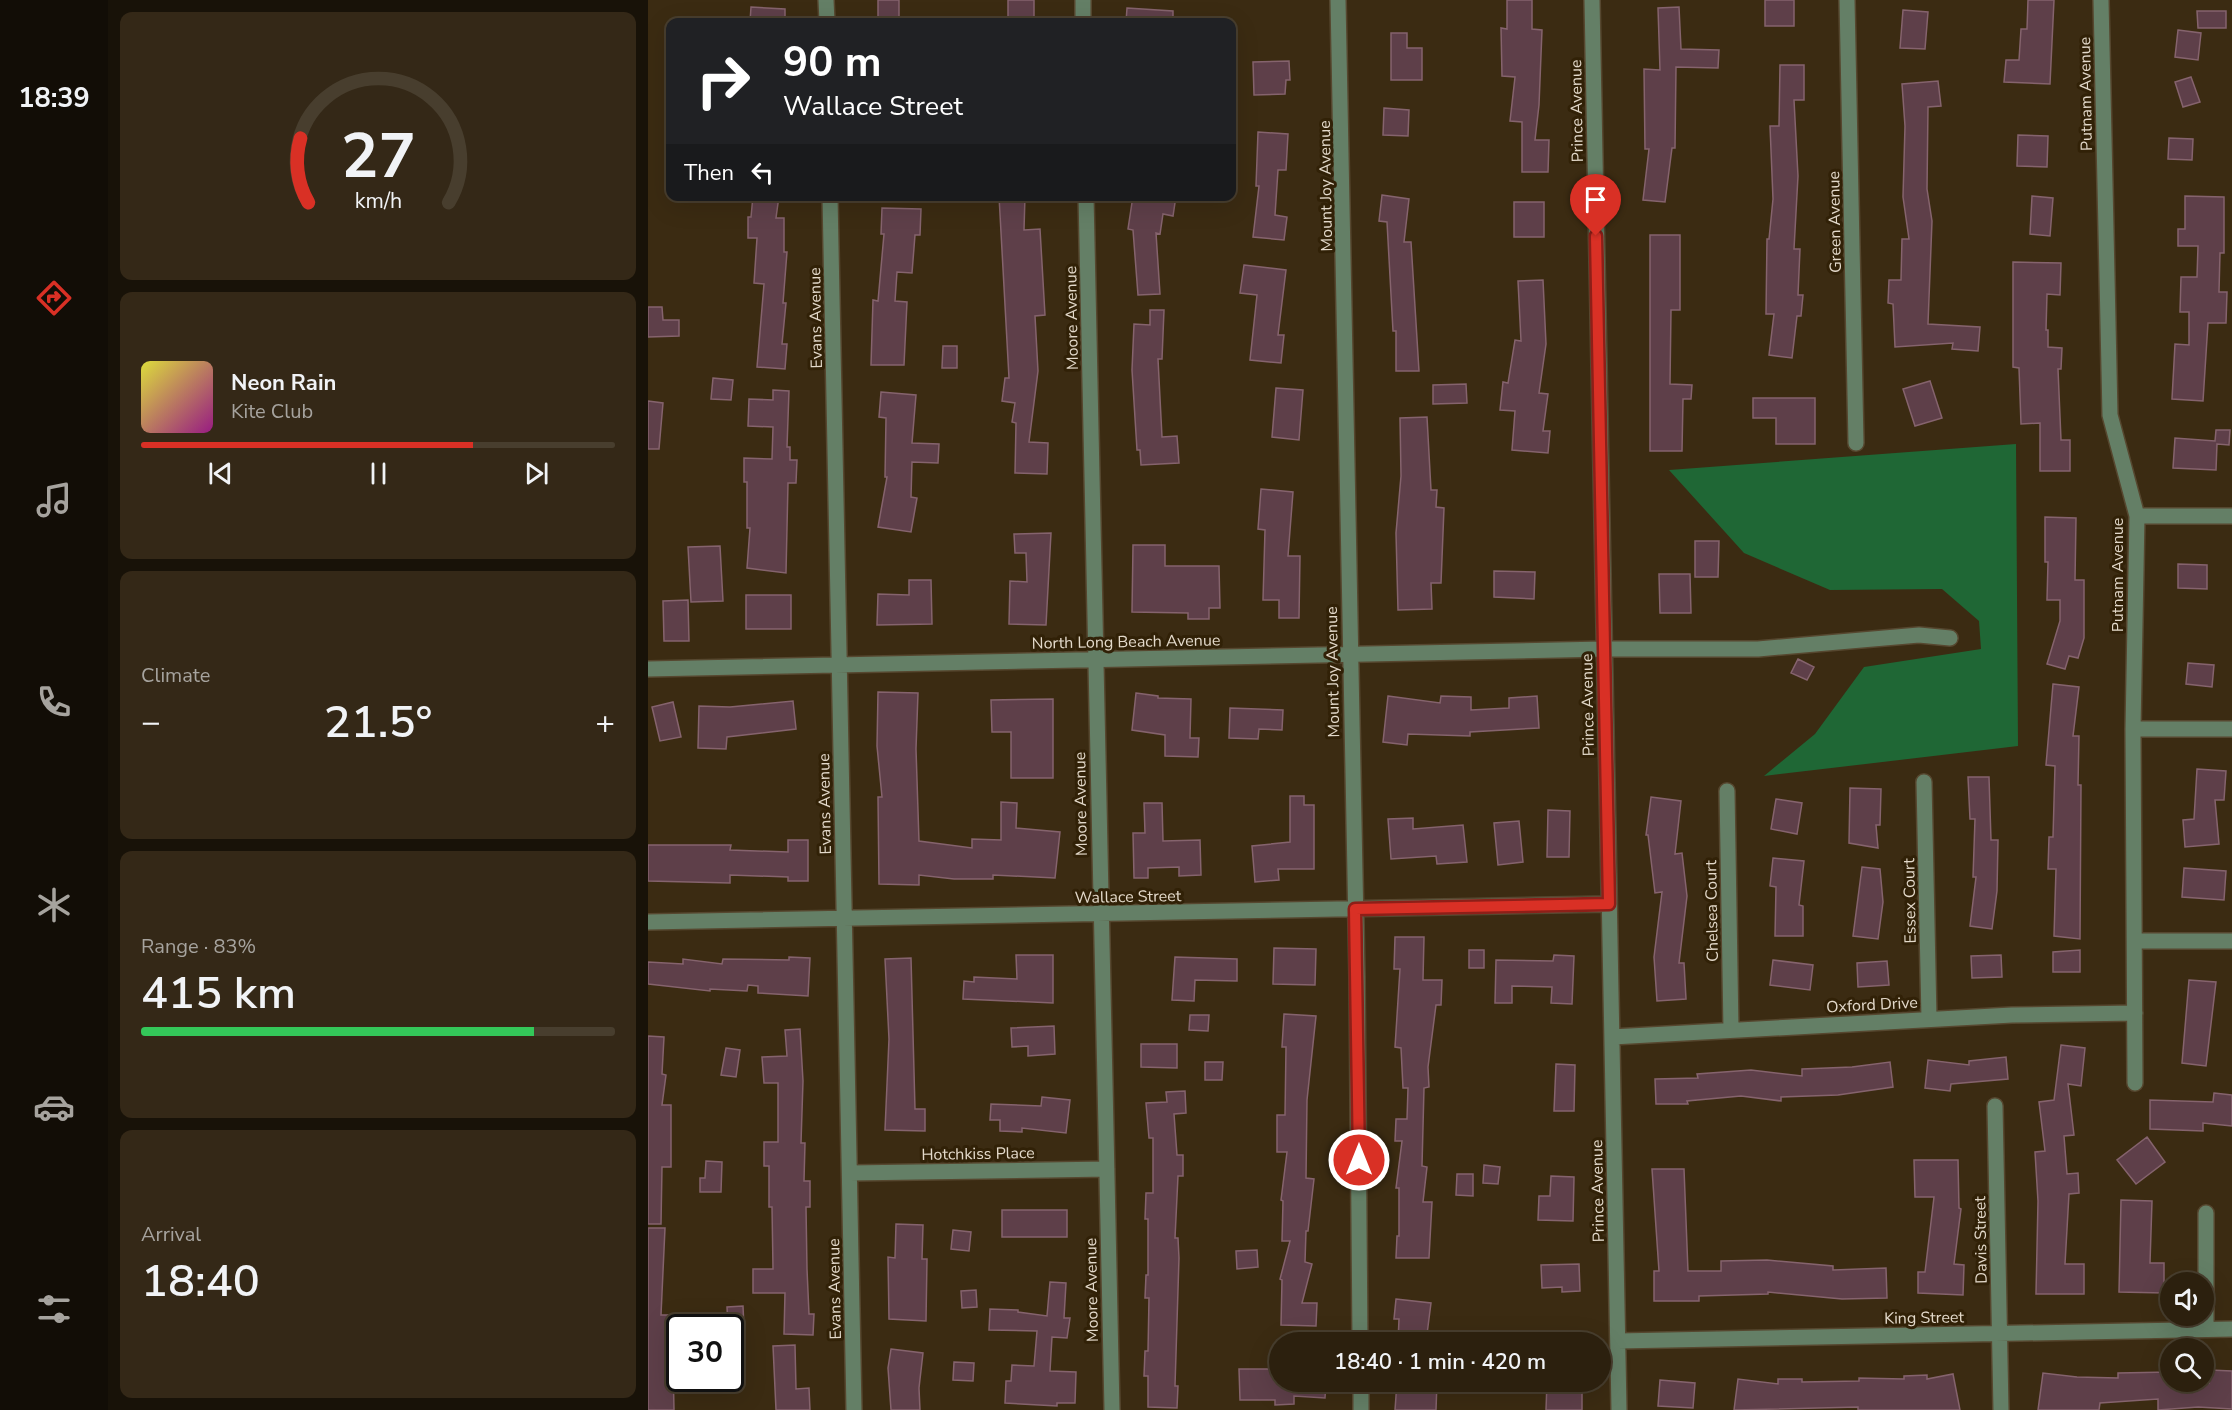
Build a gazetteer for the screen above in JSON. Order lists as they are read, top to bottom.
{
  "streets": {
    "street": [
      "Putnam Avenue",
      "Prince Avenue",
      "Mount Joy Avenue",
      "Green Avenue",
      "Evans Avenue",
      "Moore Avenue",
      "North Long Beach Avenue",
      "Wallace Street",
      "Essex Court",
      "Chelsea Court",
      "Oxford Drive",
      "Hotchkiss Place",
      "Davis Street",
      "King Street"
    ]
  },
  "crossings": [
    ["Putnam Avenue", "Oxford Drive"],
    ["Prince Avenue", "North Long Beach Avenue"],
    ["Prince Avenue", "Wallace Street"],
    ["Prince Avenue", "Oxford Drive"],
    ["Prince Avenue", "King Street"],
    ["Mount Joy Avenue", "North Long Beach Avenue"],
    ["Mount Joy Avenue", "Wallace Street"],
    ["Evans Avenue", "North Long Beach Avenue"],
    ["Evans Avenue", "Wallace Street"],
    ["Evans Avenue", "Hotchkiss Place"],
    ["Moore Avenue", "North Long Beach Avenue"],
    ["Moore Avenue", "Wallace Street"],
    ["Moore Avenue", "Hotchkiss Place"],
    ["Essex Court", "Oxford Drive"],
    ["Chelsea Court", "Oxford Drive"],
    ["Davis Street", "King Street"]
  ],
  "page": {
    "tabs": "18:39",
    "turn": ["90 m", "Wallace Street"],
    "then": "Then",
    "song": ["Neon Rain", "Kite Club"],
    "tile": [
      "Climate",
      ["Range · 83%", "415 km"],
      ["Arrival", "18:40"]
    ],
    "heat": ["−", "21.5°", "+"],
    "limit": "30",
    "trip": "18:40 · 1 min · 420 m",
    "gauge": ["27", "km/h"]
  }
}
